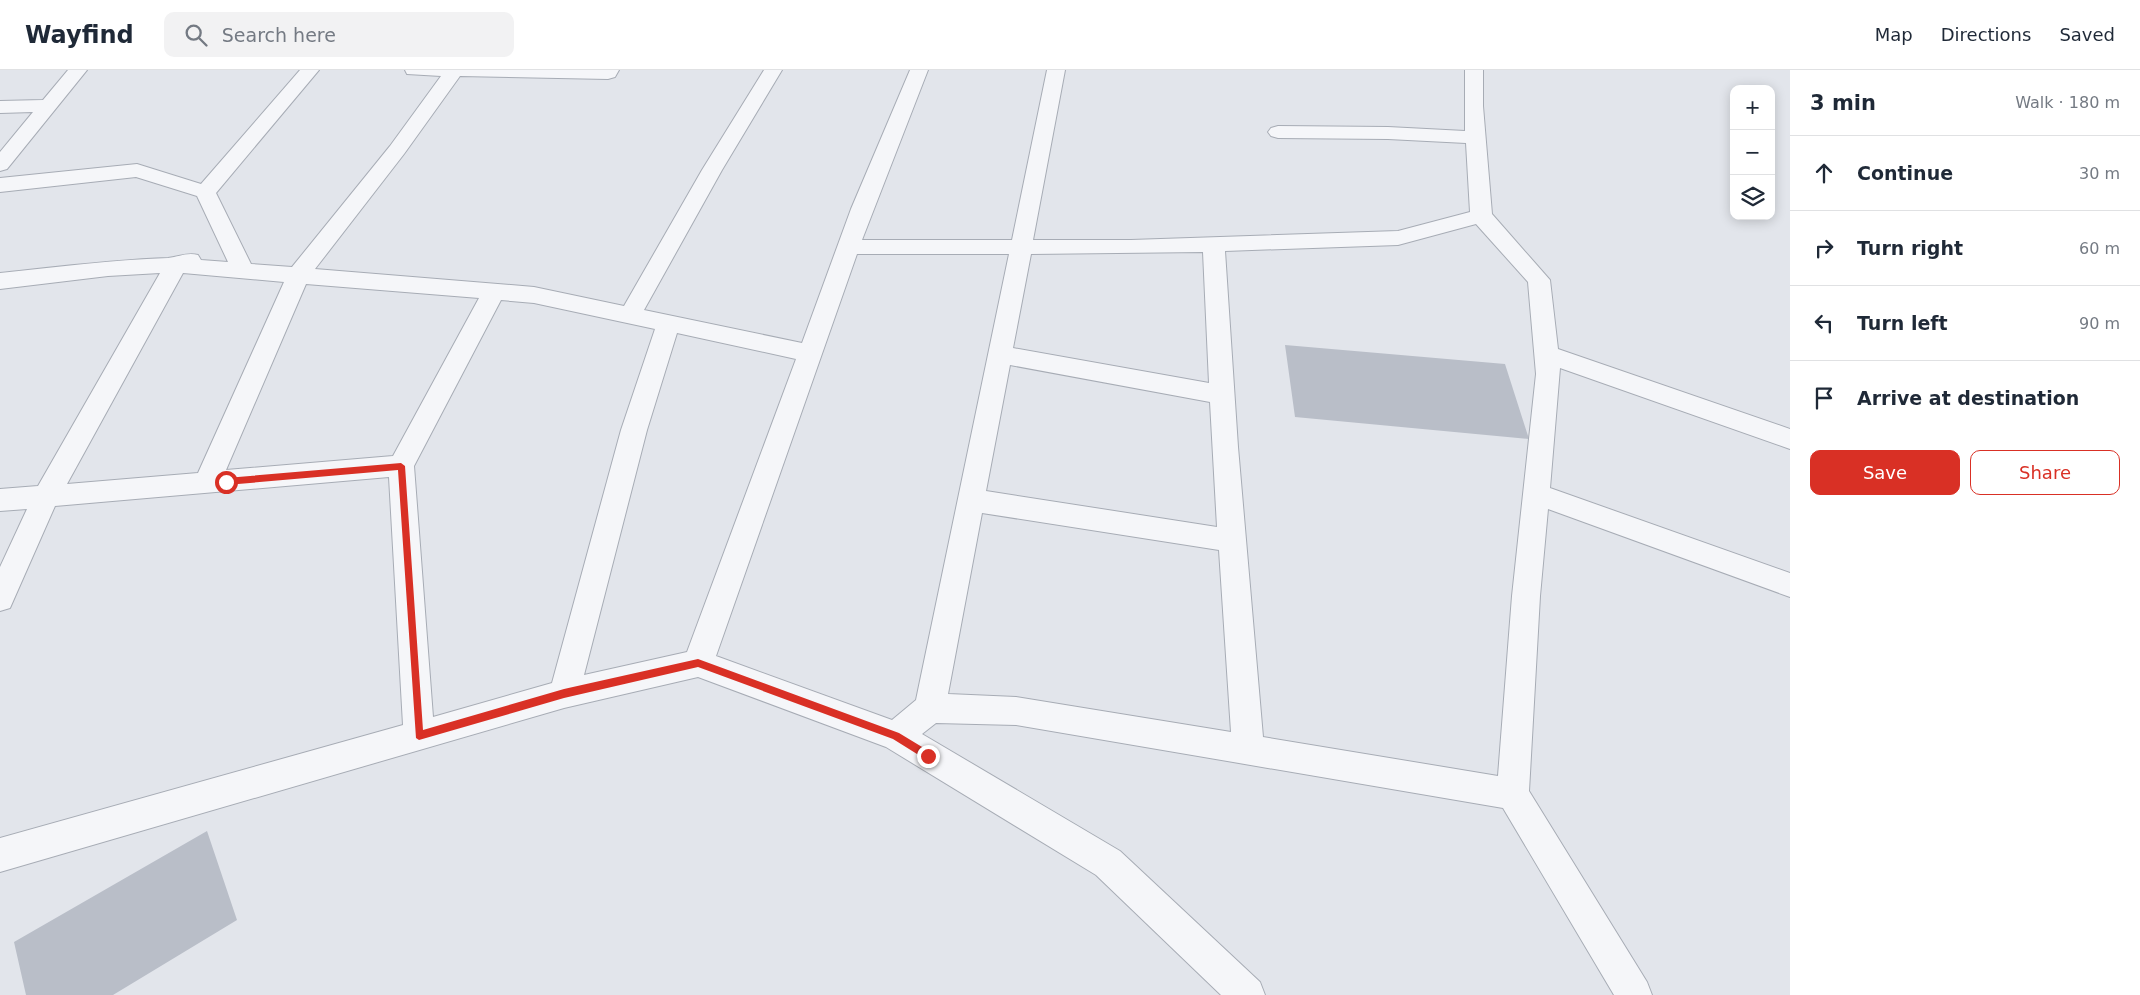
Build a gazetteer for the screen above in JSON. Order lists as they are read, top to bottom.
{
  "page": {
    "header": "Wayfind",
    "search": "Search here",
    "nav": ["Map", "Directions", "Saved"],
    "heading": ["3 min", "Walk · 180 m"],
    "map_buttons": ["+", "−"],
    "list": [
      ["Continue", "30 m"],
      ["Turn right", "60 m"],
      ["Turn left", "90 m"],
      "Arrive at destination"
    ],
    "buttons": ["Save", "Share"]
  }
}
